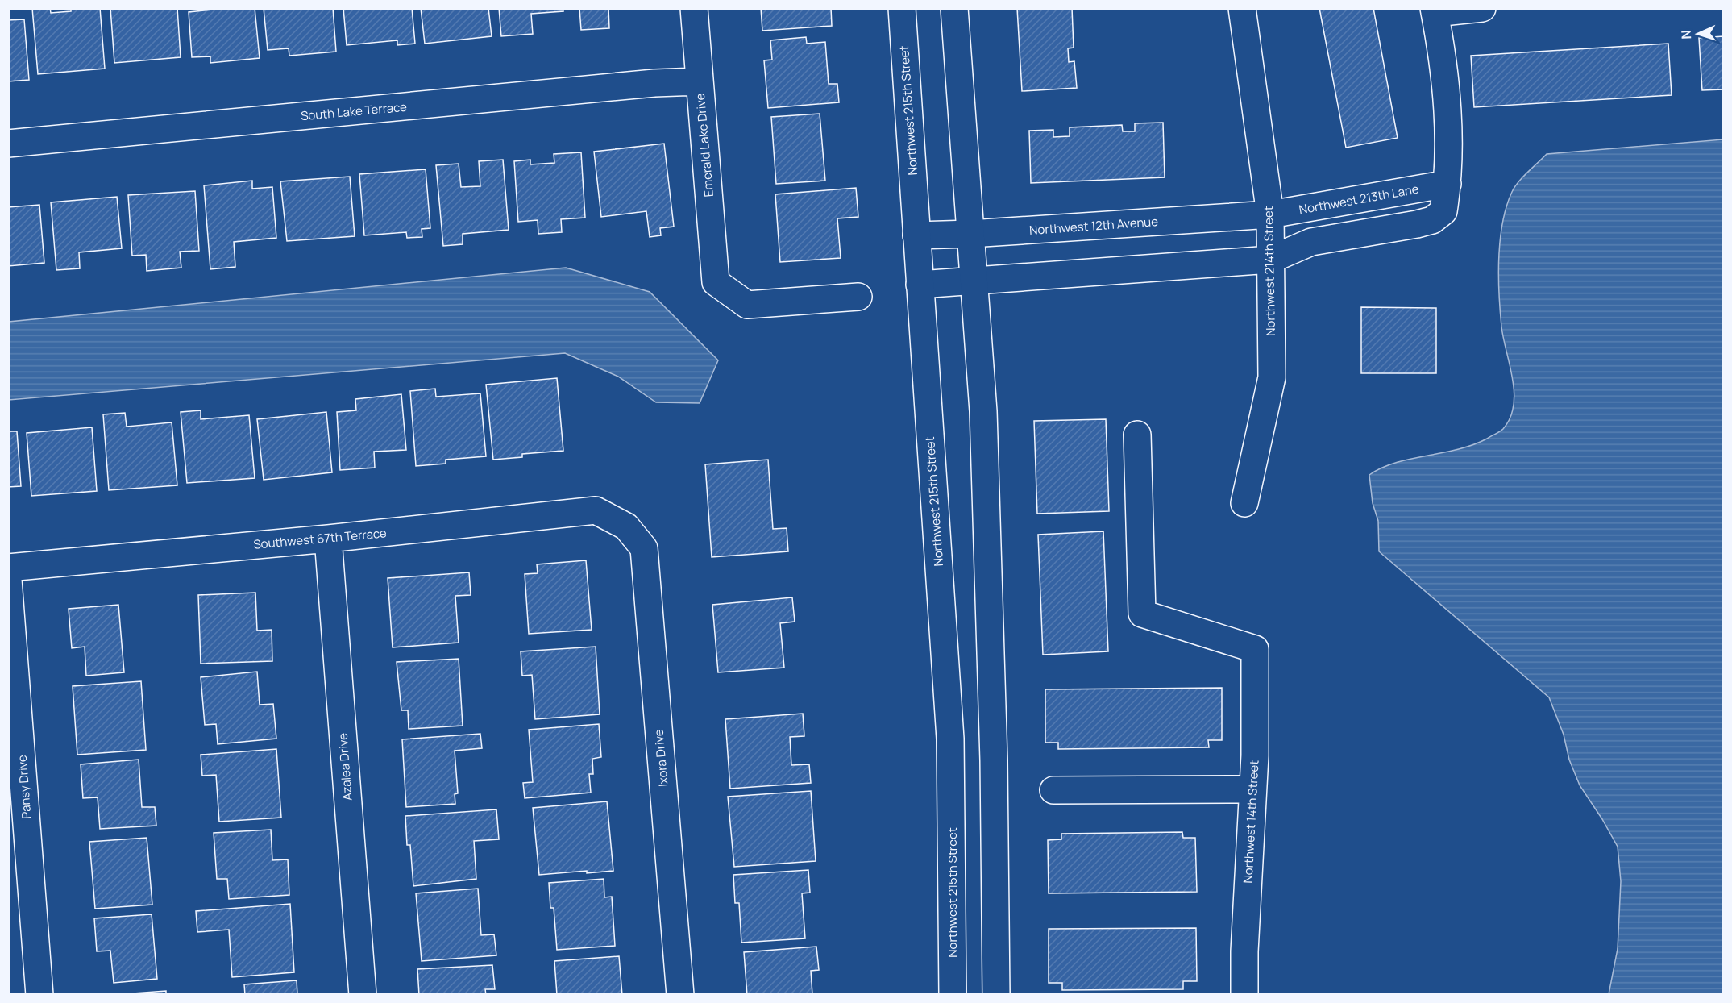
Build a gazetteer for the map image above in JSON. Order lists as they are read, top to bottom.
{
  "streets": {
    "street": [
      "Northwest 215th Street",
      "South Lake Terrace",
      "Emerald Lake Drive",
      "Northwest 213th Lane",
      "Northwest 12th Avenue",
      "Northwest 214th Street",
      "Southwest 67th Terrace",
      "Ixora Drive",
      "Azalea Drive",
      "Pansy Drive",
      "Northwest 14th Street"
    ]
  },
  "crossings": [
    ["Northwest 215th Street", "Northwest 12th Avenue"],
    ["South Lake Terrace", "Emerald Lake Drive"],
    ["Northwest 213th Lane", "Northwest 12th Avenue"],
    ["Northwest 213th Lane", "Northwest 214th Street"],
    ["Northwest 12th Avenue", "Northwest 214th Street"],
    ["Southwest 67th Terrace", "Ixora Drive"],
    ["Southwest 67th Terrace", "Azalea Drive"]
  ],
  "north": "left"
}
